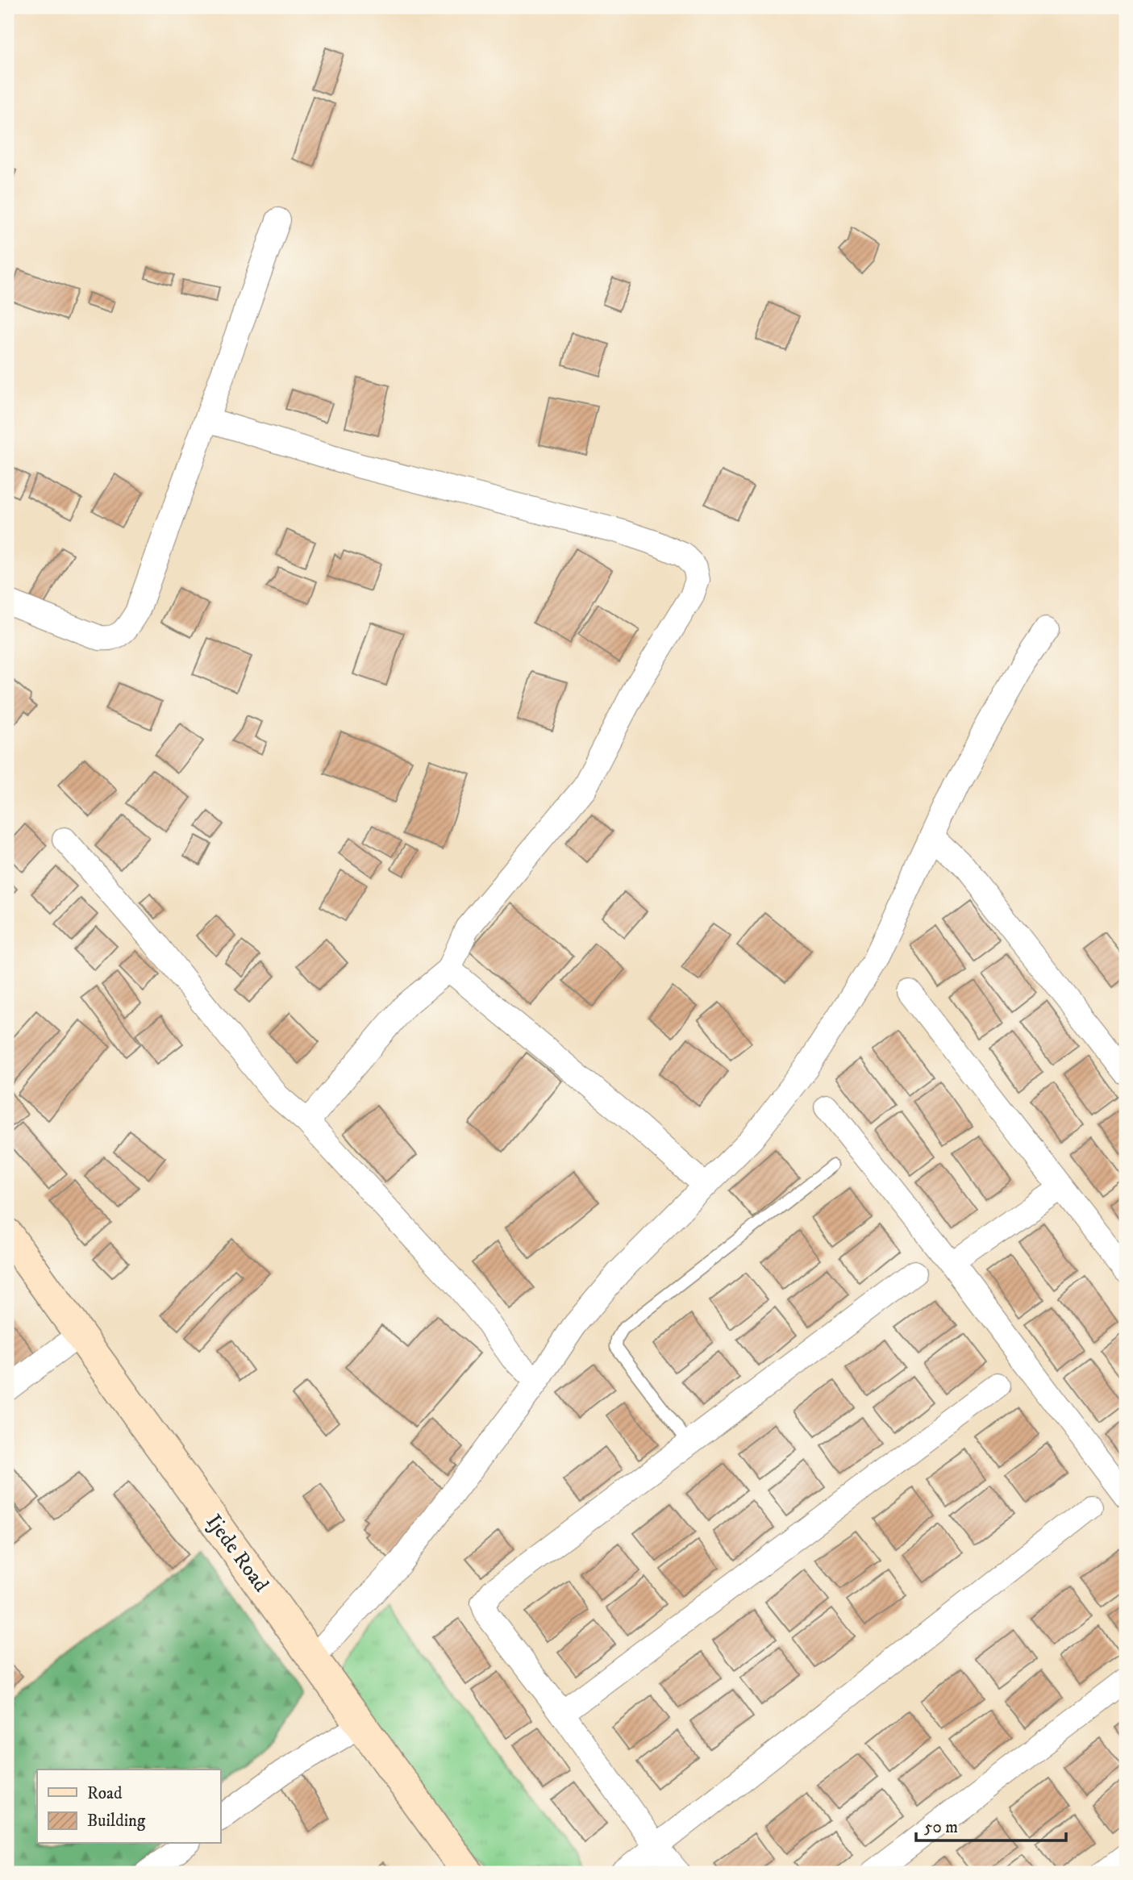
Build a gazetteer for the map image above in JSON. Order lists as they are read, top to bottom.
{
  "streets": {
    "main road": ["Ijede Road"]
  },
  "legend": ["Road", "Building"],
  "scale_bar": "50 m"
}
